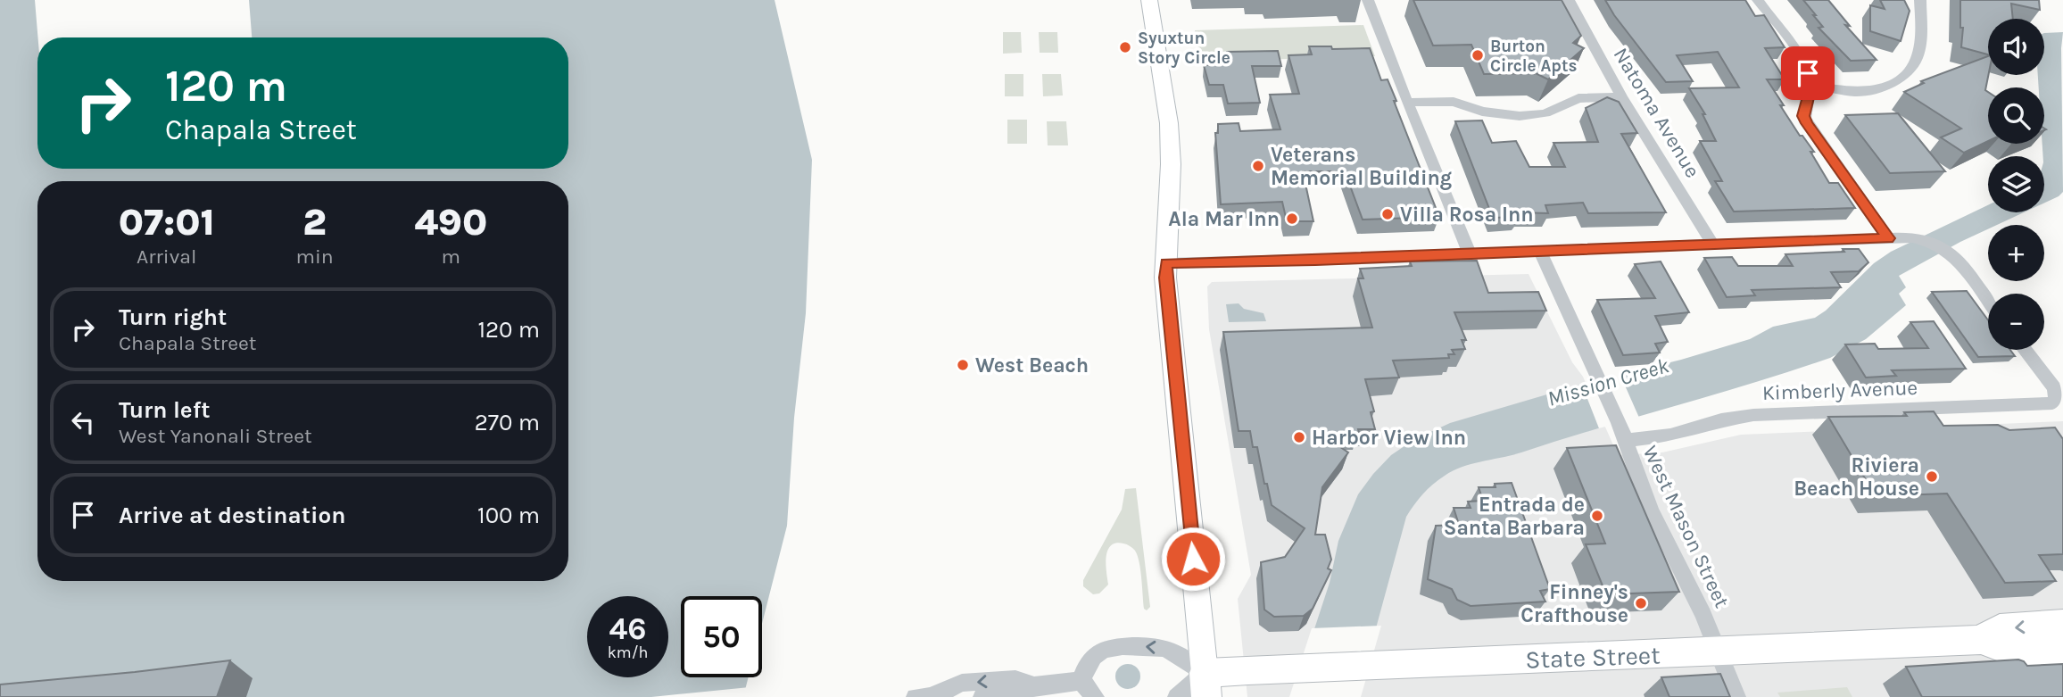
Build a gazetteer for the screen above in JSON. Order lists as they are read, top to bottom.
{
  "streets": {
    "main road": ["State Street"],
    "street": ["Natoma Avenue", "Kimberly Avenue", "West Mason Street"]
  },
  "crossings": [
    ["Kimberly Avenue", "West Mason Street"],
    ["West Mason Street", "State Street"]
  ],
  "water": ["Mission Creek"],
  "places": [
    "Syuxtun Story Circle",
    "Burton Circle Apts",
    "Veterans Memorial Building",
    "Villa Rosa Inn",
    "Ala Mar Inn",
    "West Beach",
    "Harbor View Inn",
    "Riviera Beach House",
    "Entrada de Santa Barbara",
    "Finney's Crafthouse"
  ],
  "page": {
    "map_buttons": ["+", "−"],
    "turn": ["120 m", "Chapala Street"],
    "eta": [
      "07:01",
      "Arrival",
      "2",
      "min",
      "490",
      "m"
    ],
    "list": [
      {
        "name": "Turn right",
        "note": "Chapala Street",
        "value": "120 m"
      },
      {
        "name": "Turn left",
        "note": "West Yanonali Street",
        "value": "270 m"
      },
      {
        "name": "Arrive at destination",
        "value": "100 m"
      }
    ],
    "speed": "46 km/h",
    "limit": "50"
  }
}
